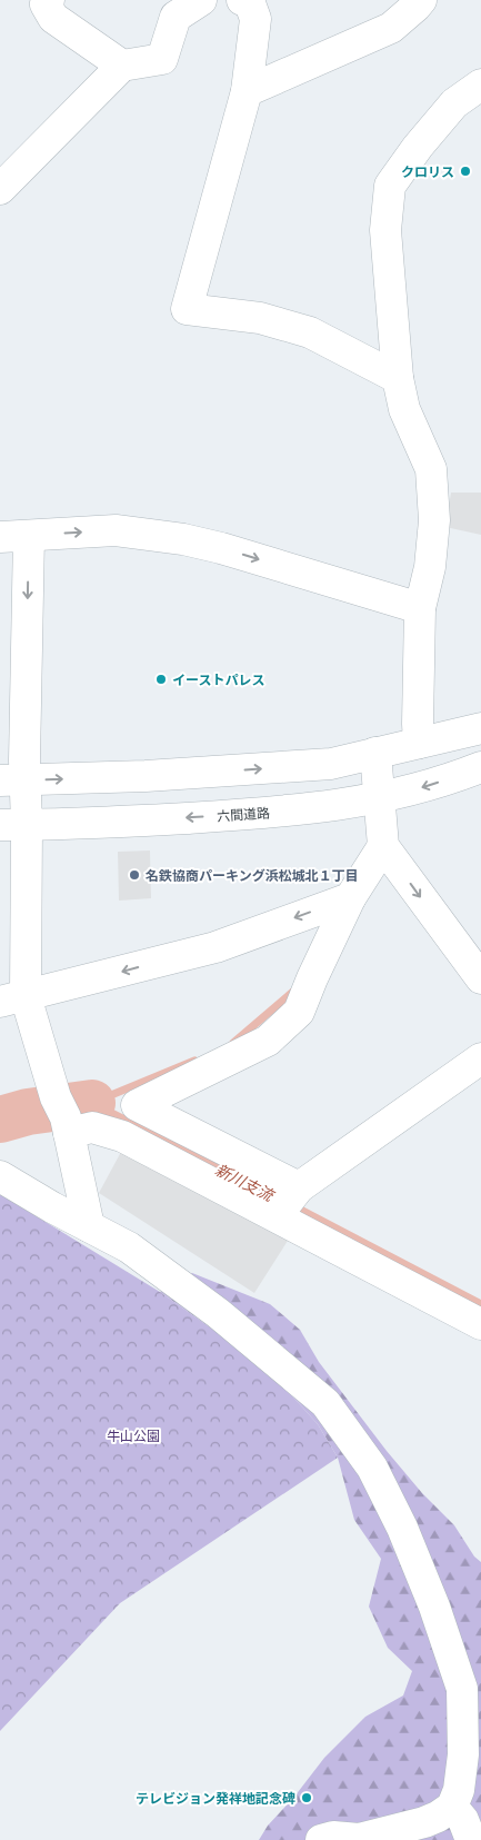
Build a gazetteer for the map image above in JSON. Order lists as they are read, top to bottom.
{
  "streets": {
    "street": ["六間道路"]
  },
  "water": ["新川支流"],
  "parks": ["牛山公園"],
  "places": [
    "クロリス",
    "イーストパレス",
    "名鉄協商パーキング浜松城北１丁目",
    "テレビジョン発祥地記念碑"
  ]
}
